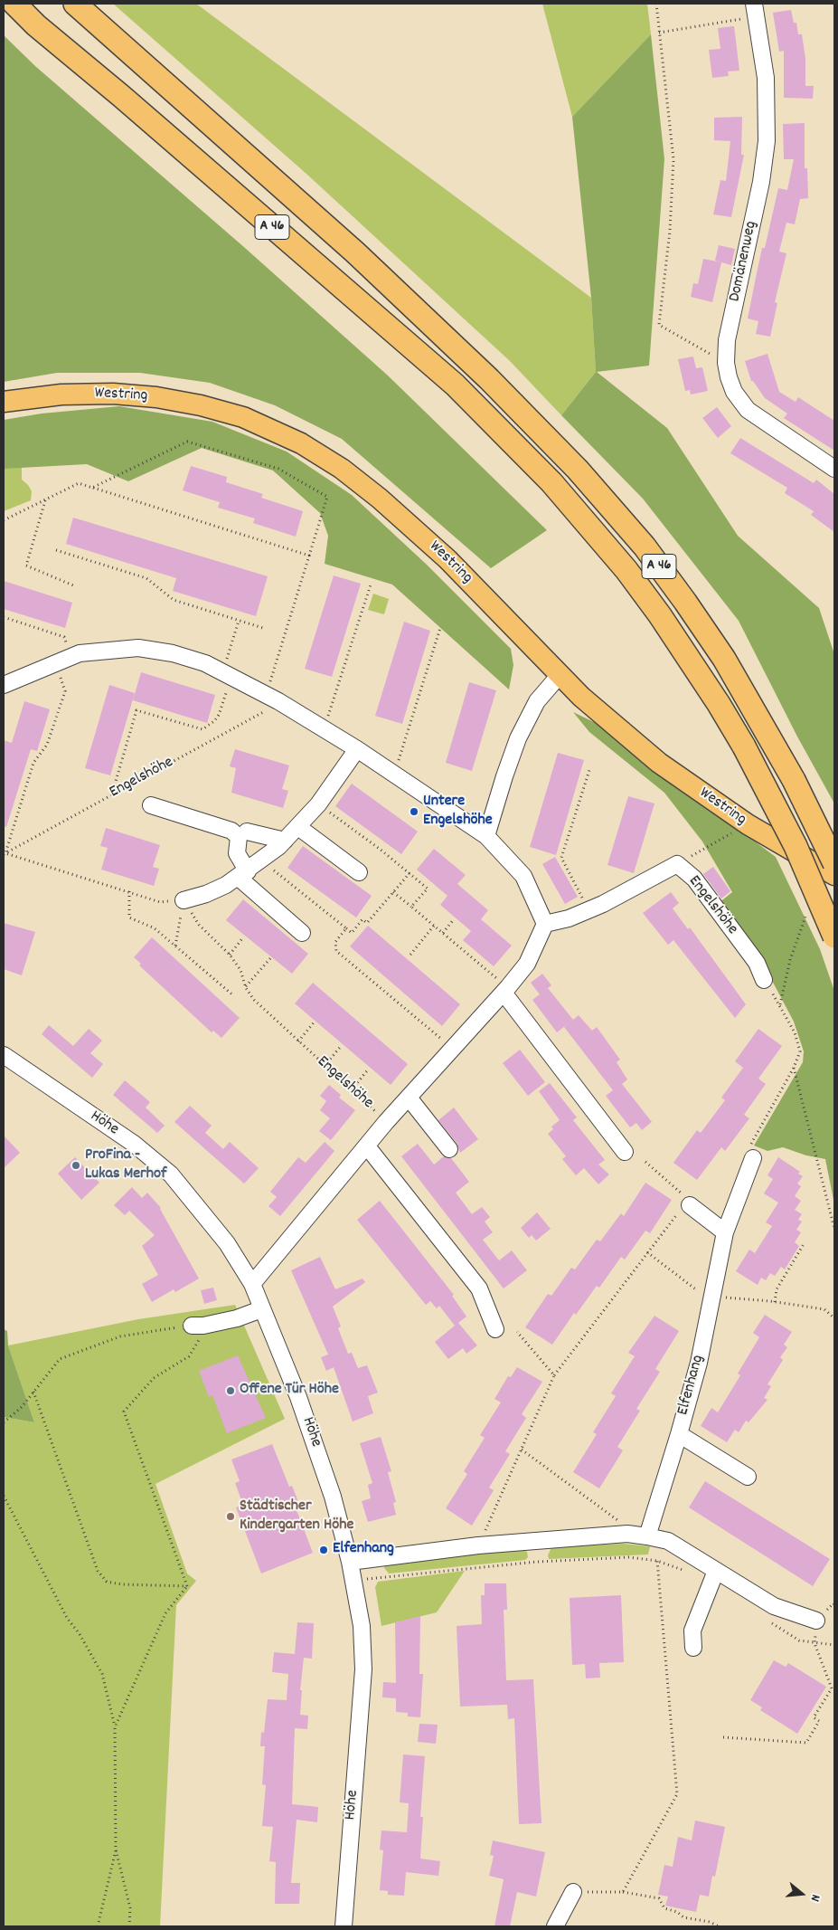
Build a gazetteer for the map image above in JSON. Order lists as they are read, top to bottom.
{
  "streets": {
    "highway": ["A 46"],
    "main road": ["Westring"],
    "street": [
      "Domänenweg",
      "Engelshöhe",
      "Höhe",
      "Elfenhang"
    ]
  },
  "crossings": [
    ["Engelshöhe", "Höhe"]
  ],
  "places": [
    "Untere Engelshöhe",
    "ProFina - Lukas Merhof",
    "Offene Tür Höhe",
    "Städtischer Kindergarten Höhe",
    "Elfenhang"
  ],
  "north": "right"
}
